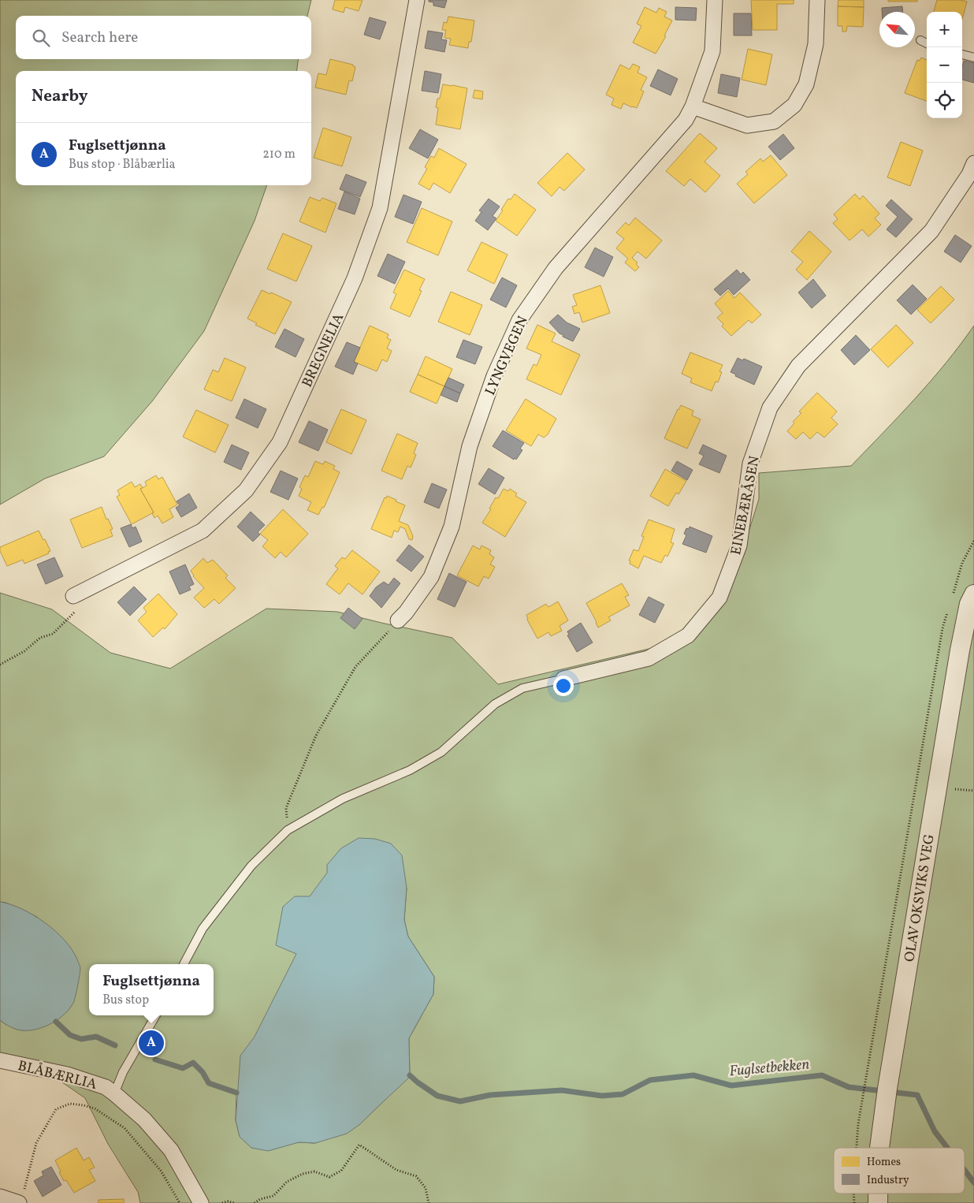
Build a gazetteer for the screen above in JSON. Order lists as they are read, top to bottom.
{
  "streets": {
    "street": [
      "BREGNELIA",
      "LYNGVEGEN",
      "EINEBÆRÅSEN",
      "OLAV OKSVIKS VEG",
      "BLÅBÆRLIA"
    ]
  },
  "water": ["Fuglsetbekken"],
  "legend": ["Homes", "Industry"],
  "north": "top left",
  "page": {
    "map_buttons": ["+", "−"],
    "search": "Search here",
    "heading": "Nearby",
    "list": [
      {
        "mark": "A",
        "name": "Fuglsettjønna",
        "note": "Bus stop · Blåbærlia",
        "value": "210 m"
      }
    ],
    "popup": ["Fuglsettjønna", "Bus stop"],
    "pins": "A"
  }
}
